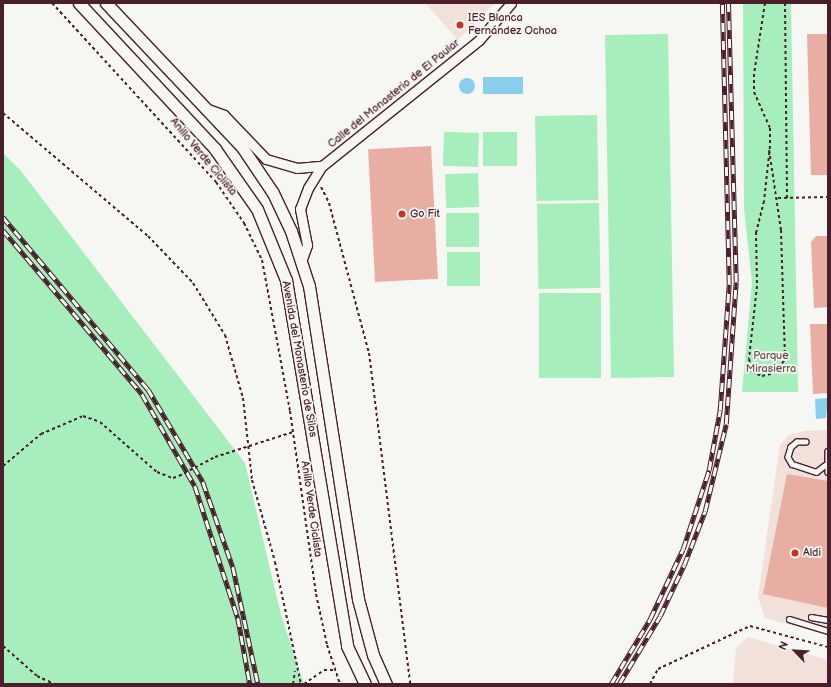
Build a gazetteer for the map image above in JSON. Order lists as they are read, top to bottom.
{
  "streets": {
    "street": ["Calle del Monasterio de El Paular", "Avenida del Monasterio de Silos"],
    "path": ["Anillo Verde Ciclista"]
  },
  "crossings": [
    ["Calle del Monasterio de El Paular", "Avenida del Monasterio de Silos"]
  ],
  "parks": ["Parque Mirasierra"],
  "places": ["IES Blanca Fernández Ochoa", "Go Fit", "Aldi"],
  "north": "top left"
}
